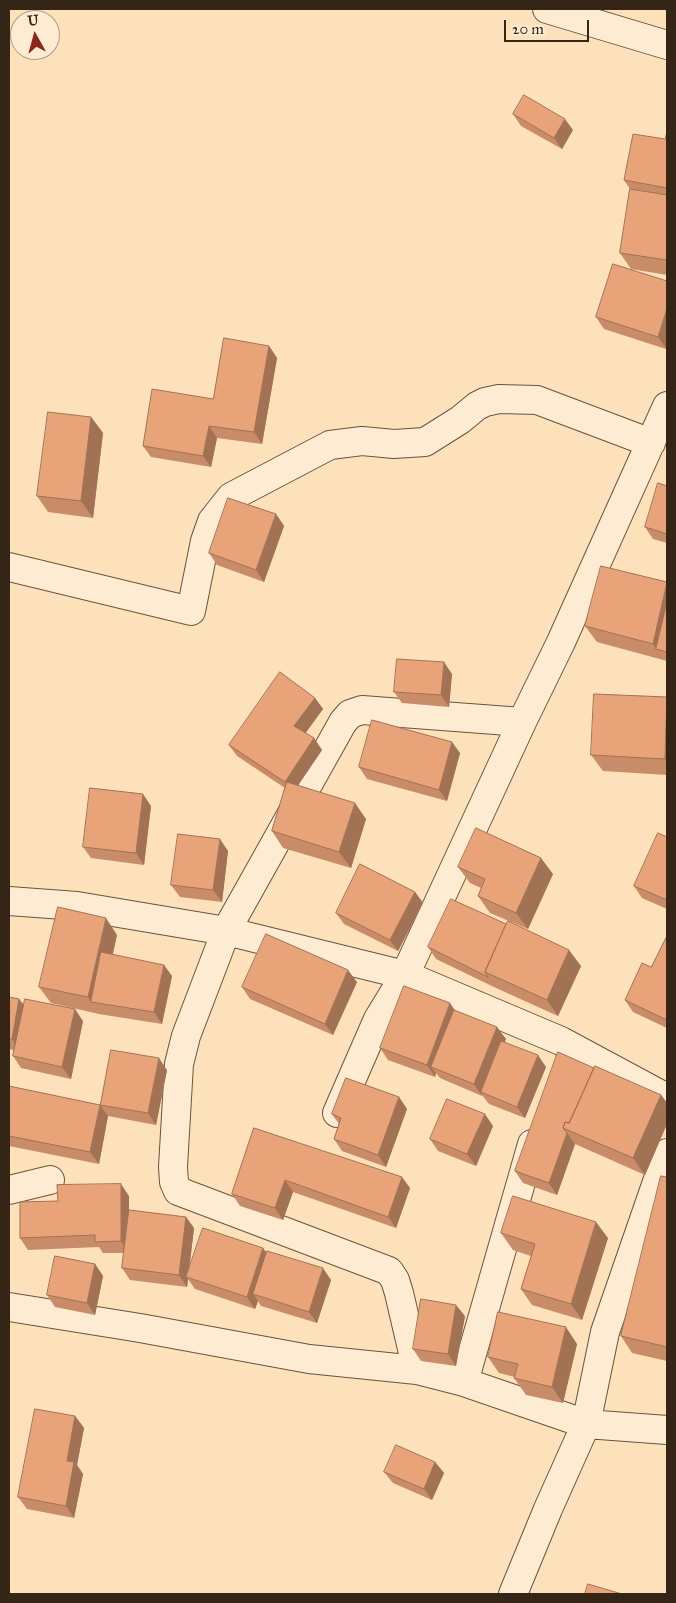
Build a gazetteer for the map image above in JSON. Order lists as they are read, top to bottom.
{
  "scale_bar": "20 m",
  "north": "top"
}
